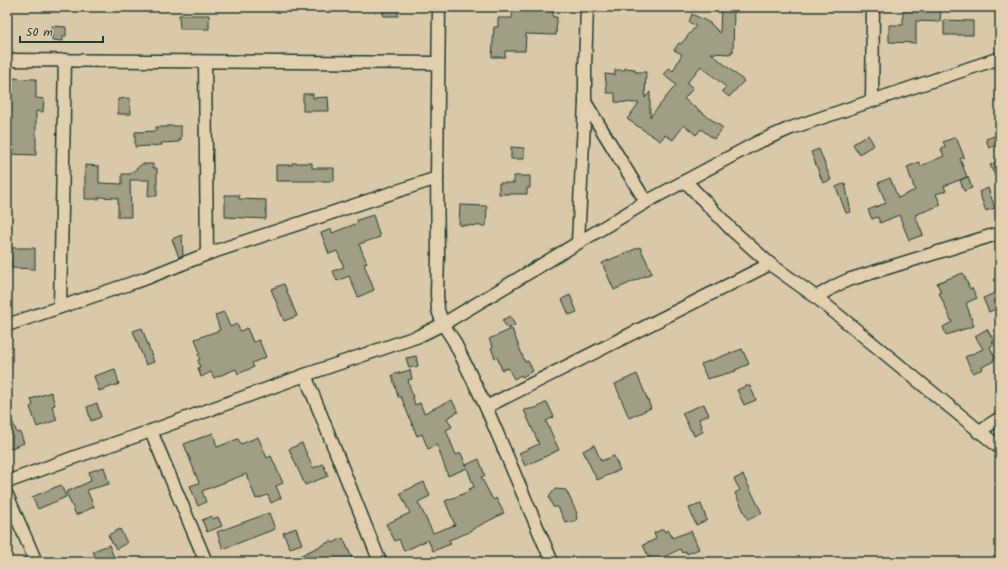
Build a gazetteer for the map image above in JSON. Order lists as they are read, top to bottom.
{
  "scale_bar": "50 m"
}
